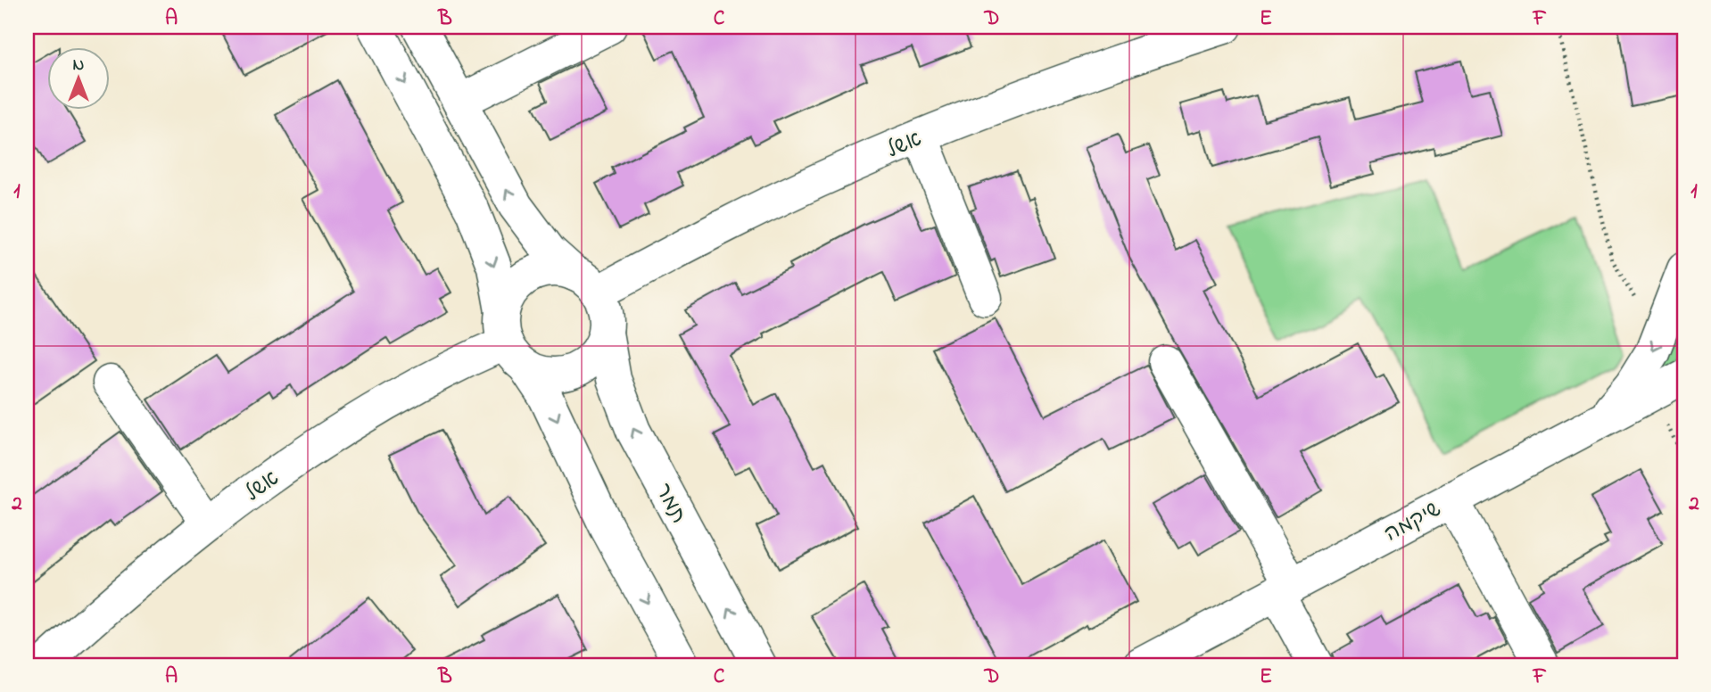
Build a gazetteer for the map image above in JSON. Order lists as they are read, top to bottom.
{
  "streets": {
    "street": ["אשל", "תמר", "שיקמה"]
  },
  "crossings": [
    ["אשל", "תמר"]
  ],
  "north": "top",
  "grid": {
    "columns": [
      "A",
      "B",
      "C",
      "D",
      "E",
      "F"
    ],
    "rows": ["1", "2"]
  }
}
